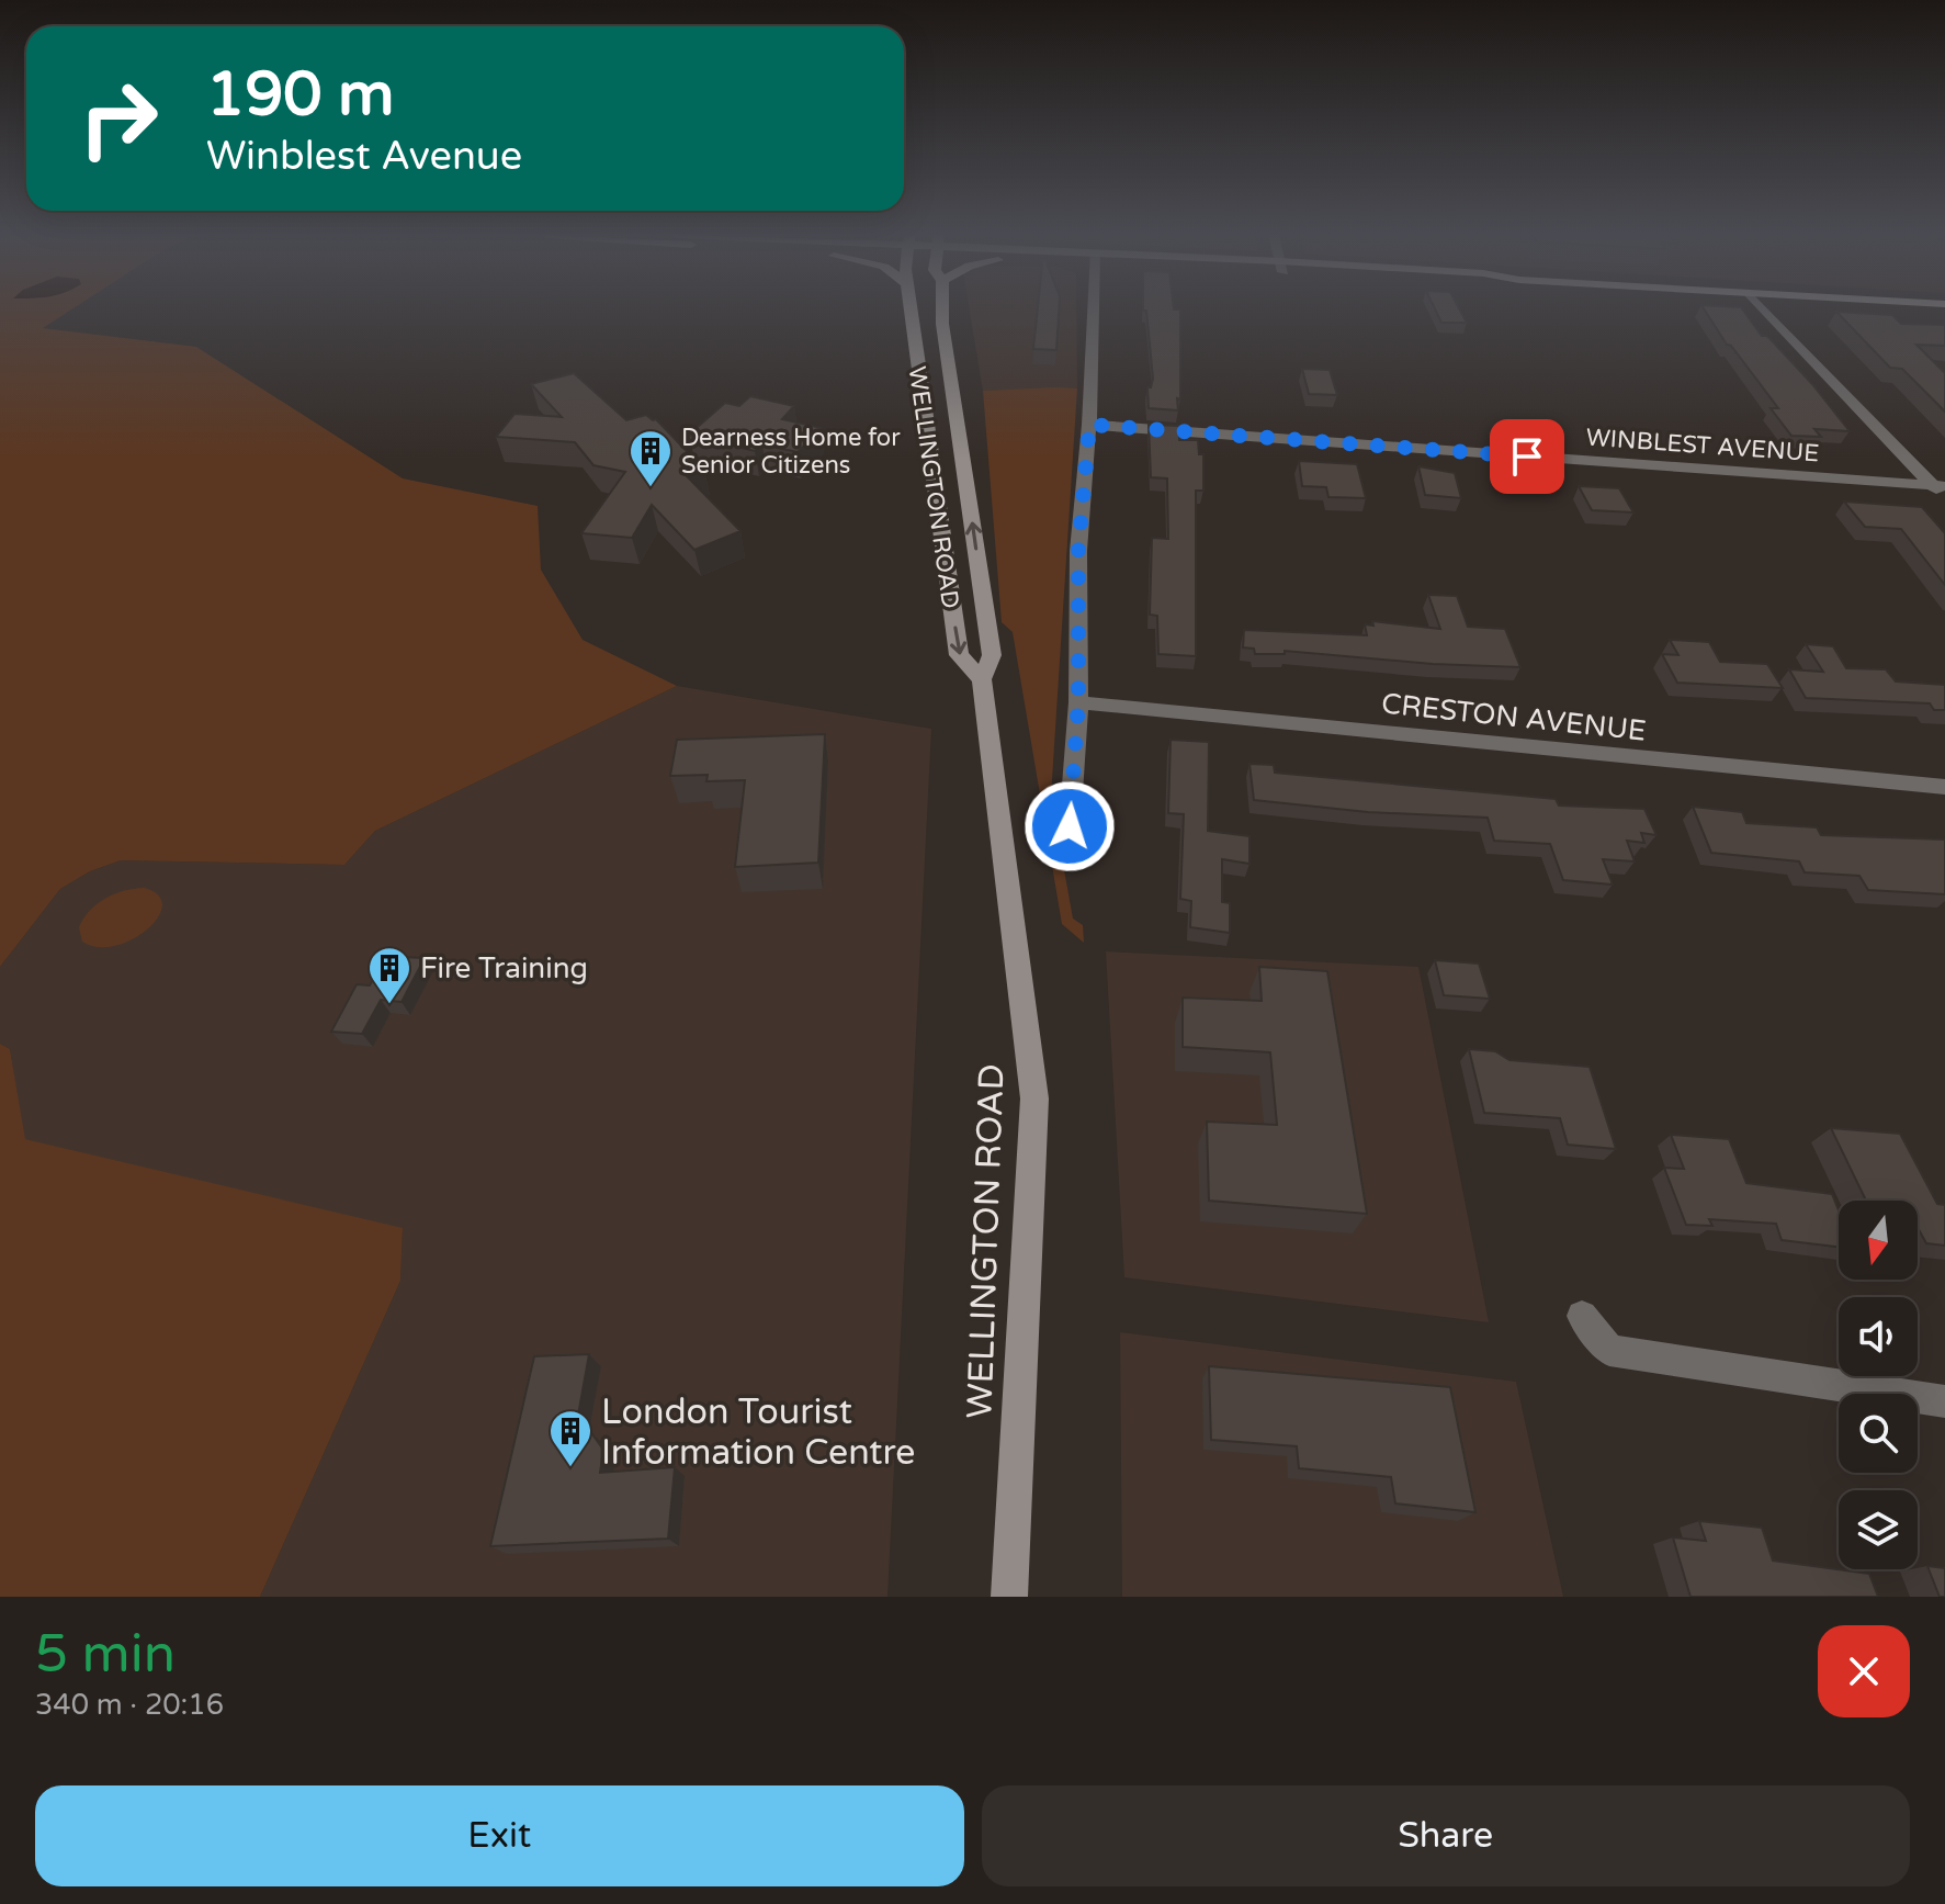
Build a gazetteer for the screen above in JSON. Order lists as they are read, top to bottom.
{
  "streets": {
    "main road": ["WELLINGTON ROAD"],
    "street": ["WINBLEST AVENUE", "CRESTON AVENUE"]
  },
  "places": {
    "building": ["Dearness Home for Senior Citizens", "Fire Training", "London Tourist Information Centre"]
  },
  "north": "bottom",
  "page": {
    "turn": ["190 m", "Winblest Avenue"],
    "heading": ["5 min", "340 m · 20:16"],
    "buttons": ["Exit", "Share"]
  }
}
